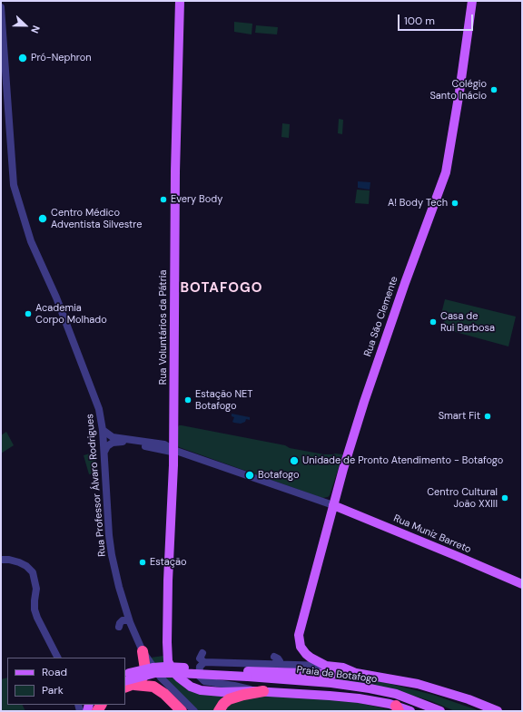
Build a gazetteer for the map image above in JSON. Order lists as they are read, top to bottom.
{
  "streets": {
    "main road": [
      "Rua São Clemente",
      "Rua Voluntários da Pátria",
      "Rua Muniz Barreto",
      "Praia de Botafogo"
    ],
    "street": ["Rua Professor Álvaro Rodrigues"]
  },
  "crossings": [
    ["Rua São Clemente", "Rua Muniz Barreto"],
    ["Rua São Clemente", "Praia de Botafogo"]
  ],
  "districts": ["BOTAFOGO"],
  "places": [
    "Pró-Nephron",
    "Colégio Santo Inácio",
    "Every Body",
    "A! Body Tech",
    "Centro Médico Adventista Silvestre",
    "Academia Corpo Molhado",
    "Casa de Rui Barbosa",
    "Estação NET Botafogo",
    "Smart Fit",
    "Unidade de Pronto Atendimento - Botafogo",
    "Botafogo",
    "Centro Cultural João XXIII",
    "Estação"
  ],
  "legend": ["Road", "Park"],
  "scale_bar": "100 m",
  "north": "right"
}
